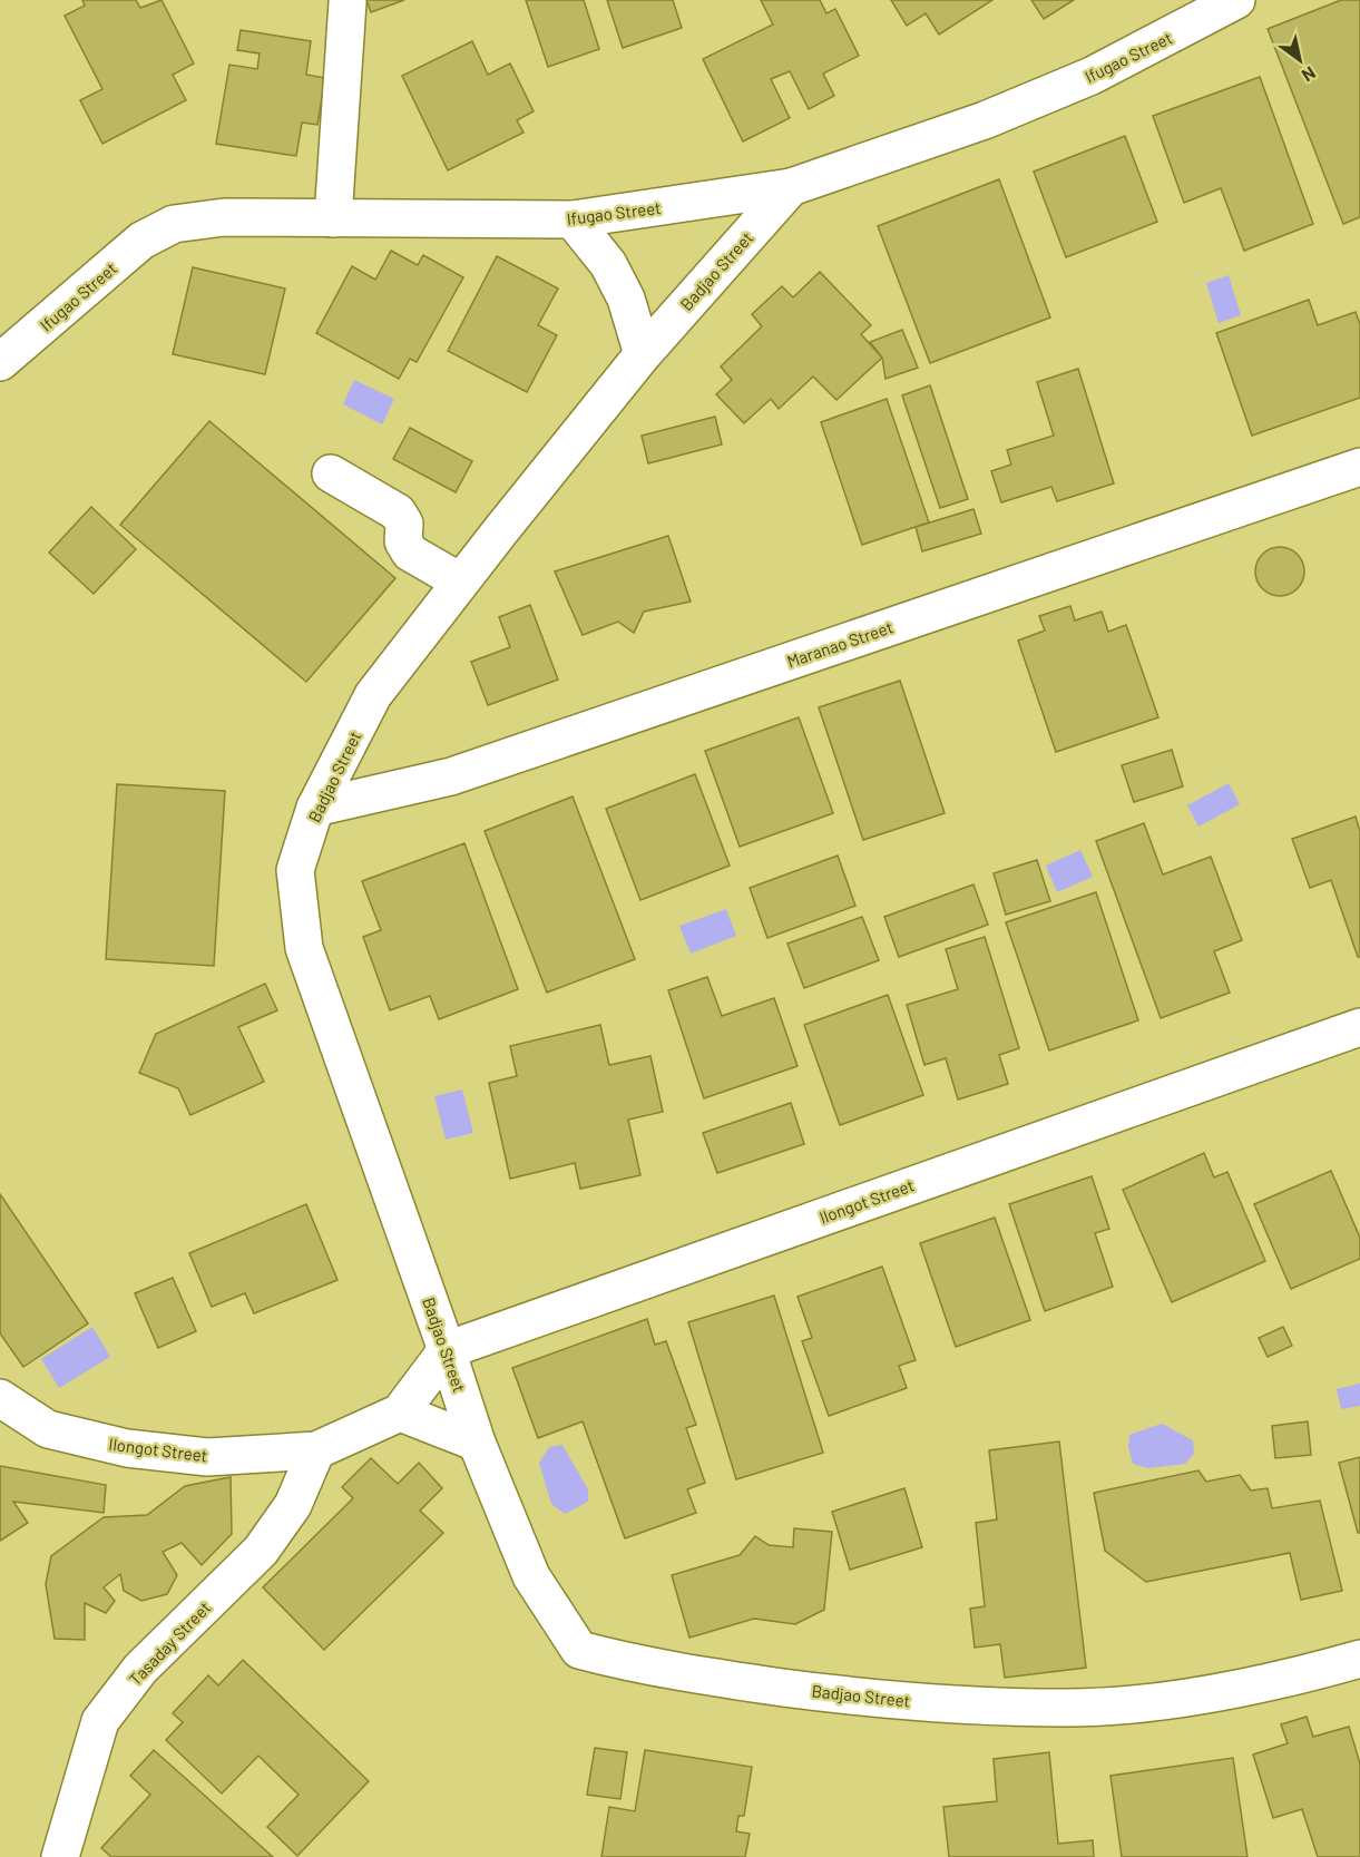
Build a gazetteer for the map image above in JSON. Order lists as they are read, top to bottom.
{
  "streets": {
    "street": [
      "Ifugao Street",
      "Badjao Street",
      "Maranao Street",
      "Ilongot Street",
      "Tasaday Street"
    ]
  },
  "crossings": [
    ["Ifugao Street", "Badjao Street"],
    ["Badjao Street", "Maranao Street"],
    ["Badjao Street", "Ilongot Street"],
    ["Ilongot Street", "Tasaday Street"]
  ],
  "north": "bottom right"
}
